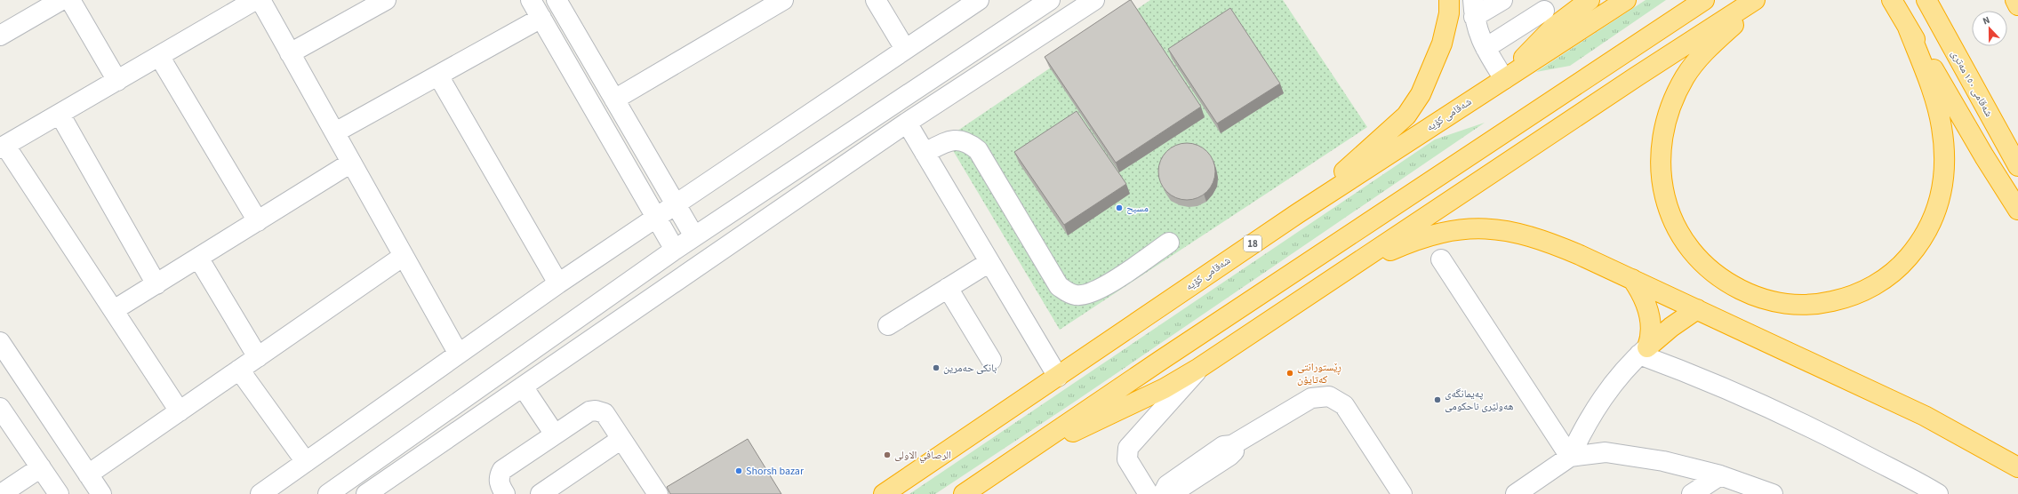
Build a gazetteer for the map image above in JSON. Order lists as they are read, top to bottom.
{
  "streets": {
    "highway": ["شەقامی ١٥٠ مەتری", "شەقامی کۆیە", "18"]
  },
  "places": [
    "مسبح",
    "بانكی حه‌مرین",
    "ڕێستورانتی کەتایۆن",
    "پەیمانگەی هەولێری ناحکومی",
    "الرصافي الاولى",
    "Shorsh bazar"
  ],
  "north": "top"
}
